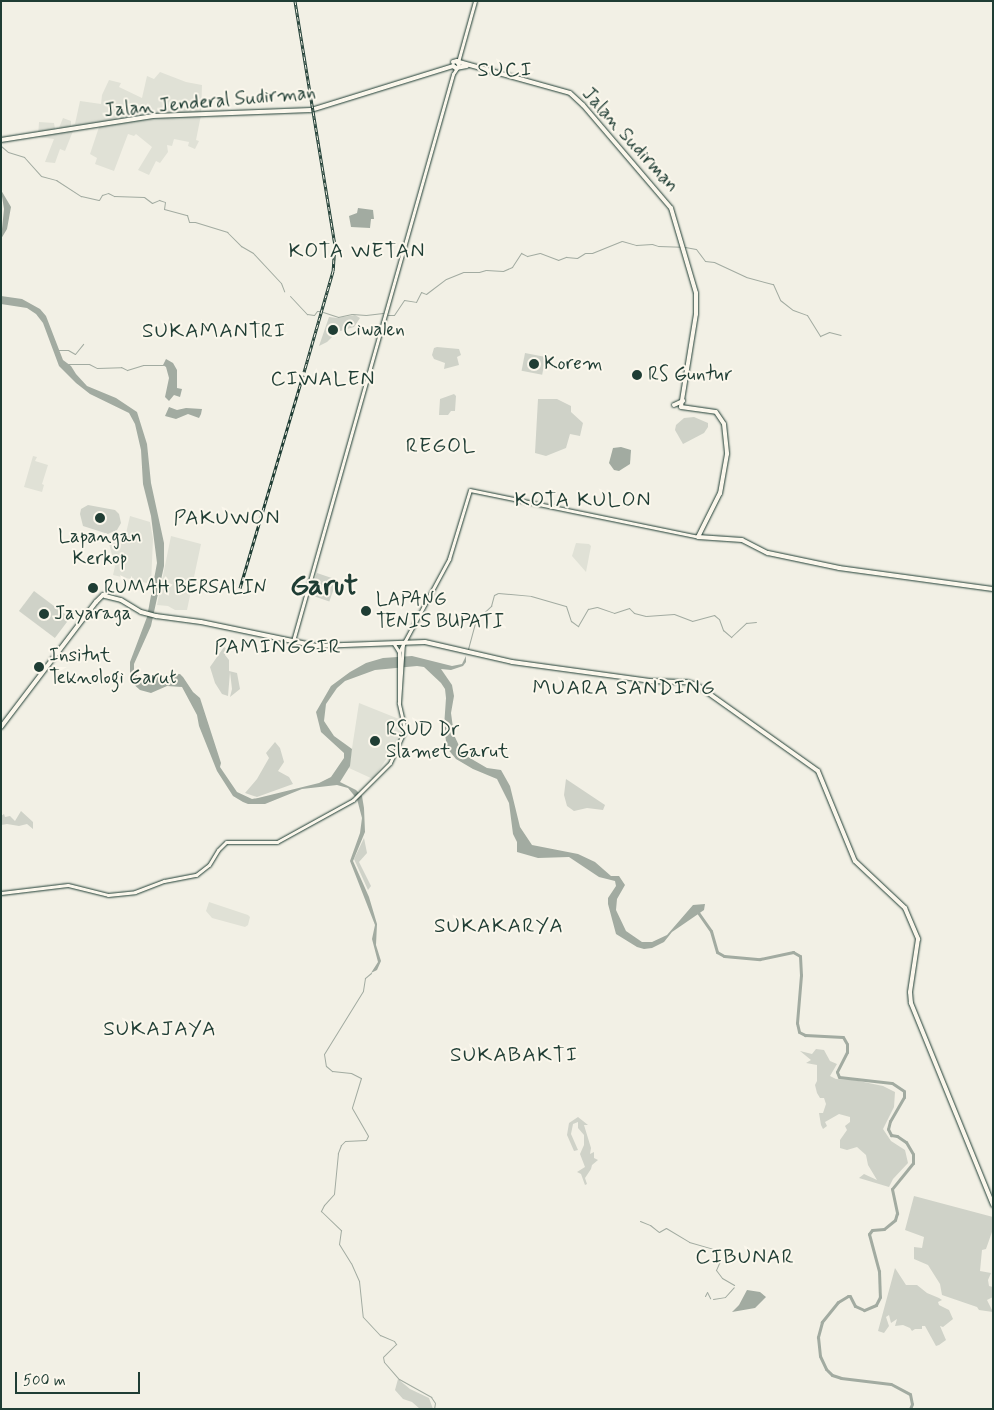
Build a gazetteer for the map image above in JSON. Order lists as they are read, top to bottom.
{
  "streets": {
    "main road": ["Jalan Jenderal Sudirman", "Jalan Sudirman"]
  },
  "crossings": [
    ["Jalan Jenderal Sudirman", "Jalan Sudirman"]
  ],
  "districts": [
    "SUCI",
    "KOTA WETAN",
    "SUKAMANTRI",
    "CIWALEN",
    "REGOL",
    "KOTA KULON",
    "PAKUWON",
    "Garut",
    "PAMINGGIR",
    "MUARA SANDING",
    "SUKAKARYA",
    "SUKAJAYA",
    "SUKABAKTI",
    "CIBUNAR"
  ],
  "places": [
    "Ciwalen",
    "Korem",
    "RS Guntur",
    "Lapangan Kerkop",
    "RUMAH BERSALIN",
    "LAPANG TENIS BUPATI",
    "Jayaraga",
    "Insitut Teknologi Garut",
    "RSUD Dr Slamet Garut"
  ],
  "scale_bar": "500 m"
}
